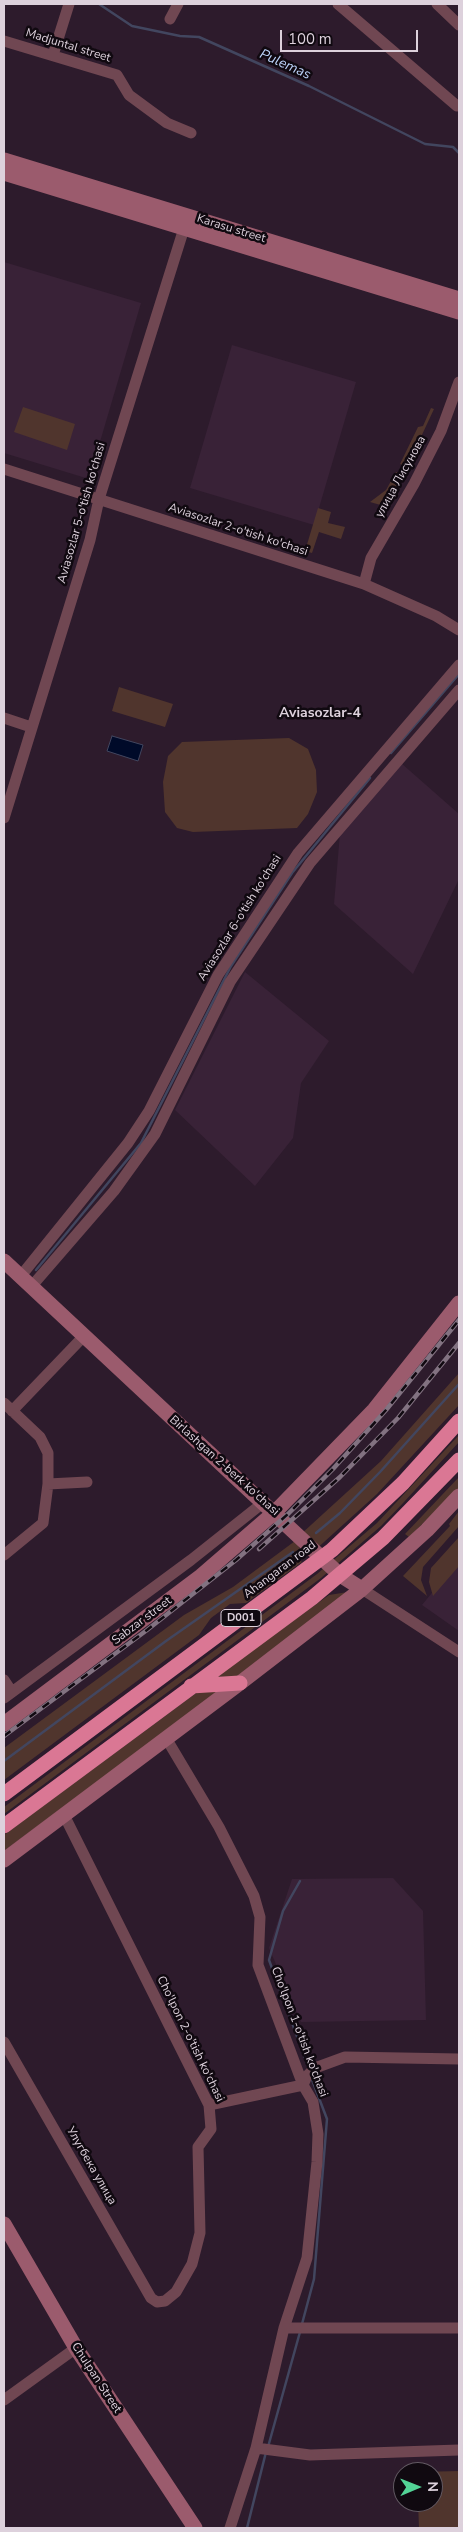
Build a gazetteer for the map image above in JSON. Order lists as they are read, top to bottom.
{
  "streets": {
    "highway": ["Ahangaran road", "D001"],
    "main road": [
      "Karasu street",
      "Birlashgan 2-berk ko'chasi",
      "Sabzar street",
      "Chulpan Street"
    ],
    "street": [
      "Madjuntal street",
      "улица Лисунова",
      "Aviasozlar 5-o'tish ko'chasi",
      "Aviasozlar 2-o'tish ko'chasi",
      "Aviasozlar 6-o'tish ko'chasi",
      "Cho'lpon 1-o'tish ko'chasi",
      "Cho'lpon 2-o'tish ko'chasi",
      "Улугбека улица"
    ]
  },
  "crossings": [
    ["Karasu street", "Aviasozlar 5-o'tish ko'chasi"],
    ["улица Лисунова", "Aviasozlar 2-o'tish ko'chasi"],
    ["Aviasozlar 5-o'tish ko'chasi", "Aviasozlar 2-o'tish ko'chasi"],
    ["Aviasozlar 6-o'tish ko'chasi", "Birlashgan 2-berk ko'chasi"],
    ["Birlashgan 2-berk ko'chasi", "Ahangaran road"],
    ["Birlashgan 2-berk ko'chasi", "D001"],
    ["Birlashgan 2-berk ko'chasi", "Sabzar street"],
    ["Cho'lpon 2-o'tish ko'chasi", "Улугбека улица"]
  ],
  "districts": ["Aviasozlar-4"],
  "water": ["Pulemas"],
  "scale_bar": "100 m",
  "north": "right"
}
